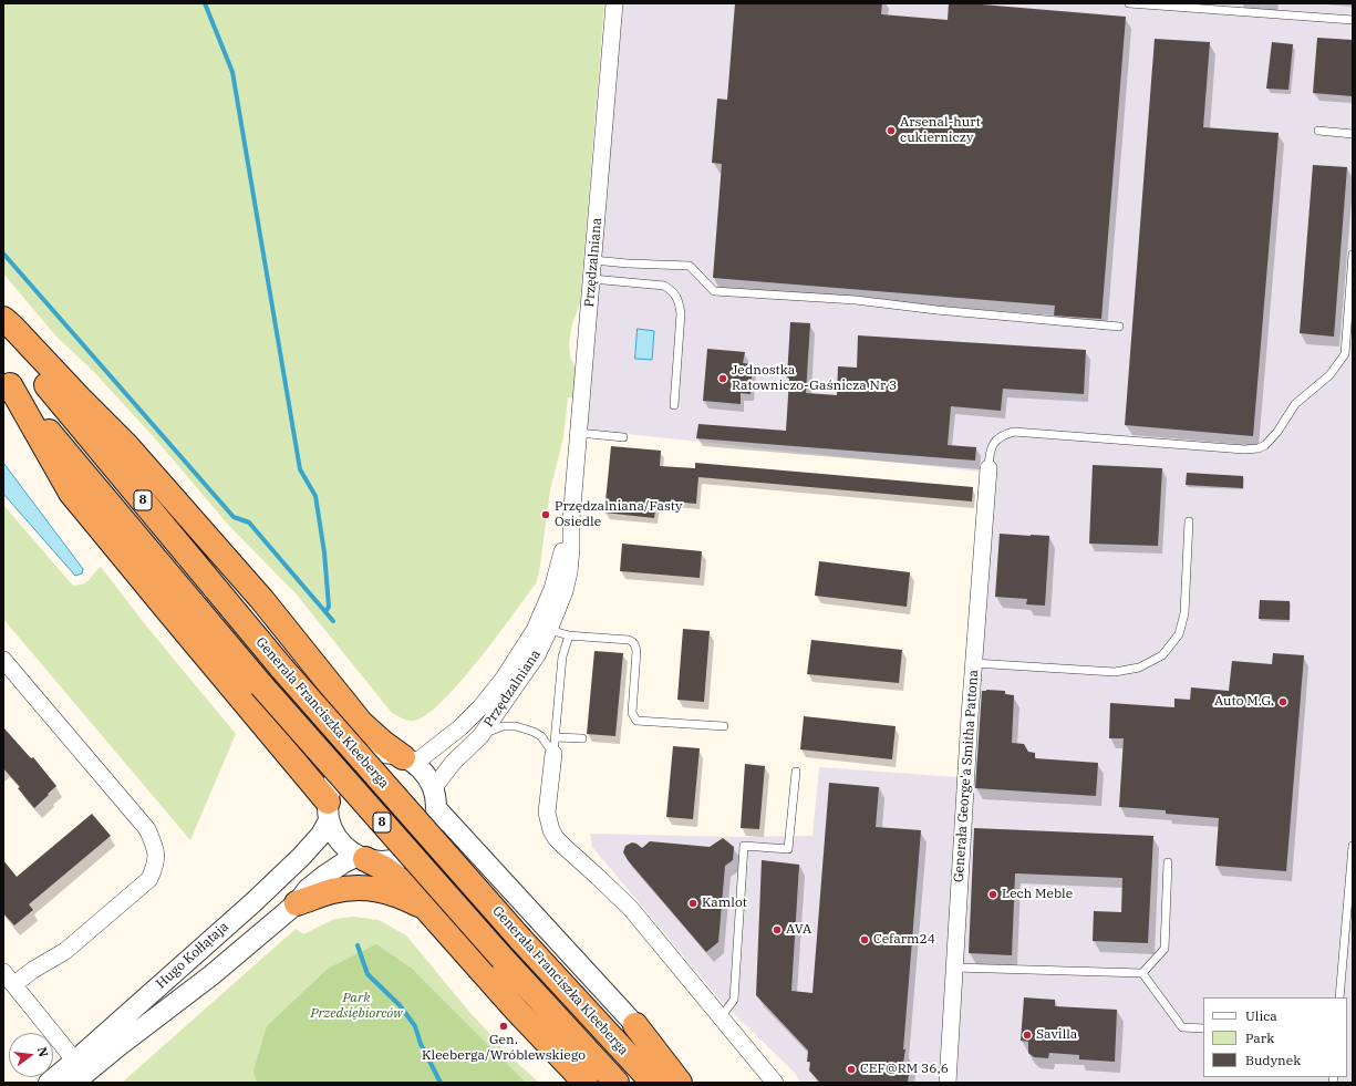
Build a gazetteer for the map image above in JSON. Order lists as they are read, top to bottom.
{
  "streets": {
    "highway": ["8", "Generała Franciszka Kleeberga"],
    "street": ["Przędzalniana", "Generała George'a Smitha Pattona", "Hugo Kołłątaja"]
  },
  "crossings": [
    ["Przędzalniana", "Hugo Kołłątaja"]
  ],
  "parks": ["Park Przedsiębiorców"],
  "places": [
    "Arsenal-hurt cukierniczy",
    "Jednostka Ratowniczo-Gaśnicza Nr 3",
    "Przędzalniana/Fasty Osiedle",
    "Auto M.G.",
    "Lech Meble",
    "Kamlot",
    "AVA",
    "Cefarm24",
    "Gen. Kleeberga/Wróblewskiego",
    "Savilla",
    "CEF@RM 36,6"
  ],
  "legend": ["Ulica", "Park", "Budynek"],
  "north": "right"
}
